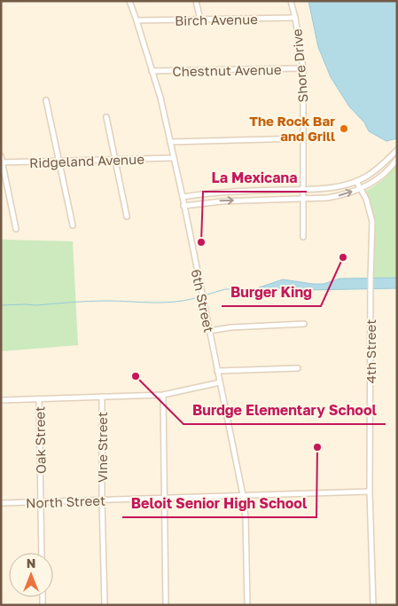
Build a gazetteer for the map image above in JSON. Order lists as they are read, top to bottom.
{
  "streets": {
    "street": [
      "Birch Avenue",
      "Shore Drive",
      "Chestnut Avenue",
      "Ridgeland Avenue",
      "6th Street",
      "4th Street",
      "Oak Street",
      "Vine Street",
      "North Street"
    ]
  },
  "crossings": [
    ["Birch Avenue", "Shore Drive"],
    ["Birch Avenue", "6th Street"],
    ["Shore Drive", "Chestnut Avenue"],
    ["Chestnut Avenue", "6th Street"],
    ["Ridgeland Avenue", "6th Street"],
    ["6th Street", "North Street"],
    ["4th Street", "North Street"],
    ["Oak Street", "North Street"],
    ["Vine Street", "North Street"]
  ],
  "places": [
    "The Rock Bar and Grill",
    "La Mexicana",
    "Burger King",
    "Burdge Elementary School",
    "Beloit Senior High School"
  ],
  "north": "top"
}
